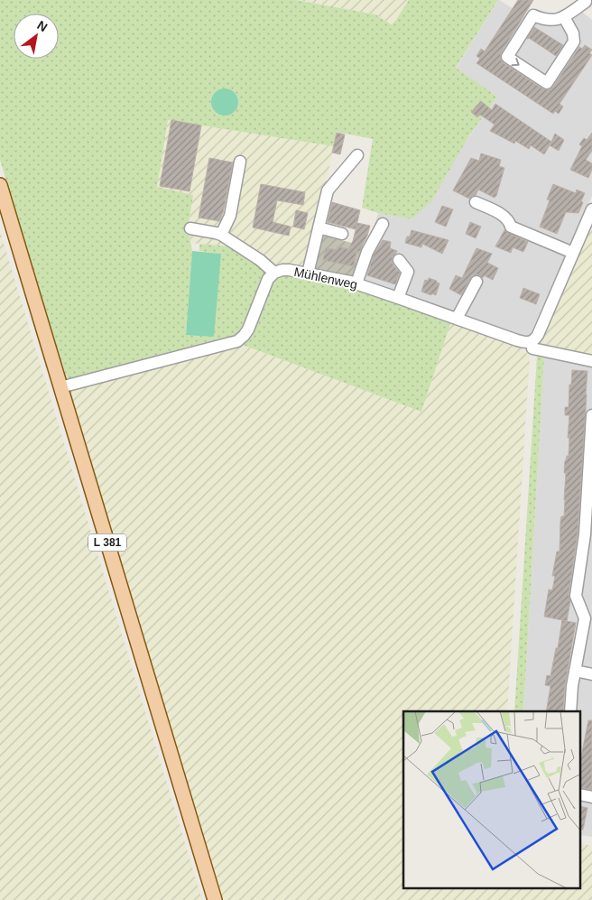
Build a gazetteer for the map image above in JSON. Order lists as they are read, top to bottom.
{
  "streets": {
    "main road": ["L 381"],
    "street": ["Mühlenweg"]
  },
  "north": "top right"
}
